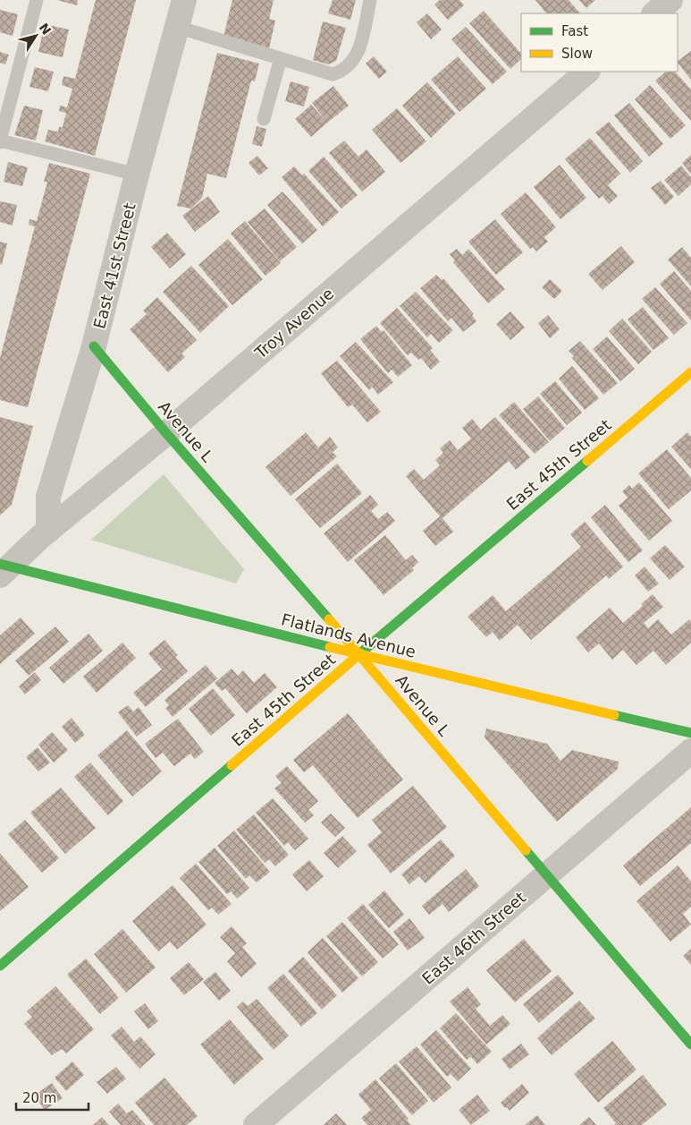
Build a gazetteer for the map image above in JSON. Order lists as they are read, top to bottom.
{
  "streets": {
    "street": [
      "East 41st Street",
      "Troy Avenue",
      "Avenue L",
      "East 45th Street",
      "Flatlands Avenue",
      "East 46th Street"
    ]
  },
  "crossings": [
    ["East 41st Street", "Troy Avenue"],
    ["East 41st Street", "Avenue L"],
    ["Troy Avenue", "Avenue L"],
    ["Troy Avenue", "Flatlands Avenue"],
    ["Avenue L", "East 45th Street"],
    ["Avenue L", "Flatlands Avenue"],
    ["Avenue L", "East 46th Street"],
    ["East 45th Street", "Flatlands Avenue"]
  ],
  "legend": ["Fast", "Slow"],
  "scale_bar": "20 m",
  "north": "top right"
}
